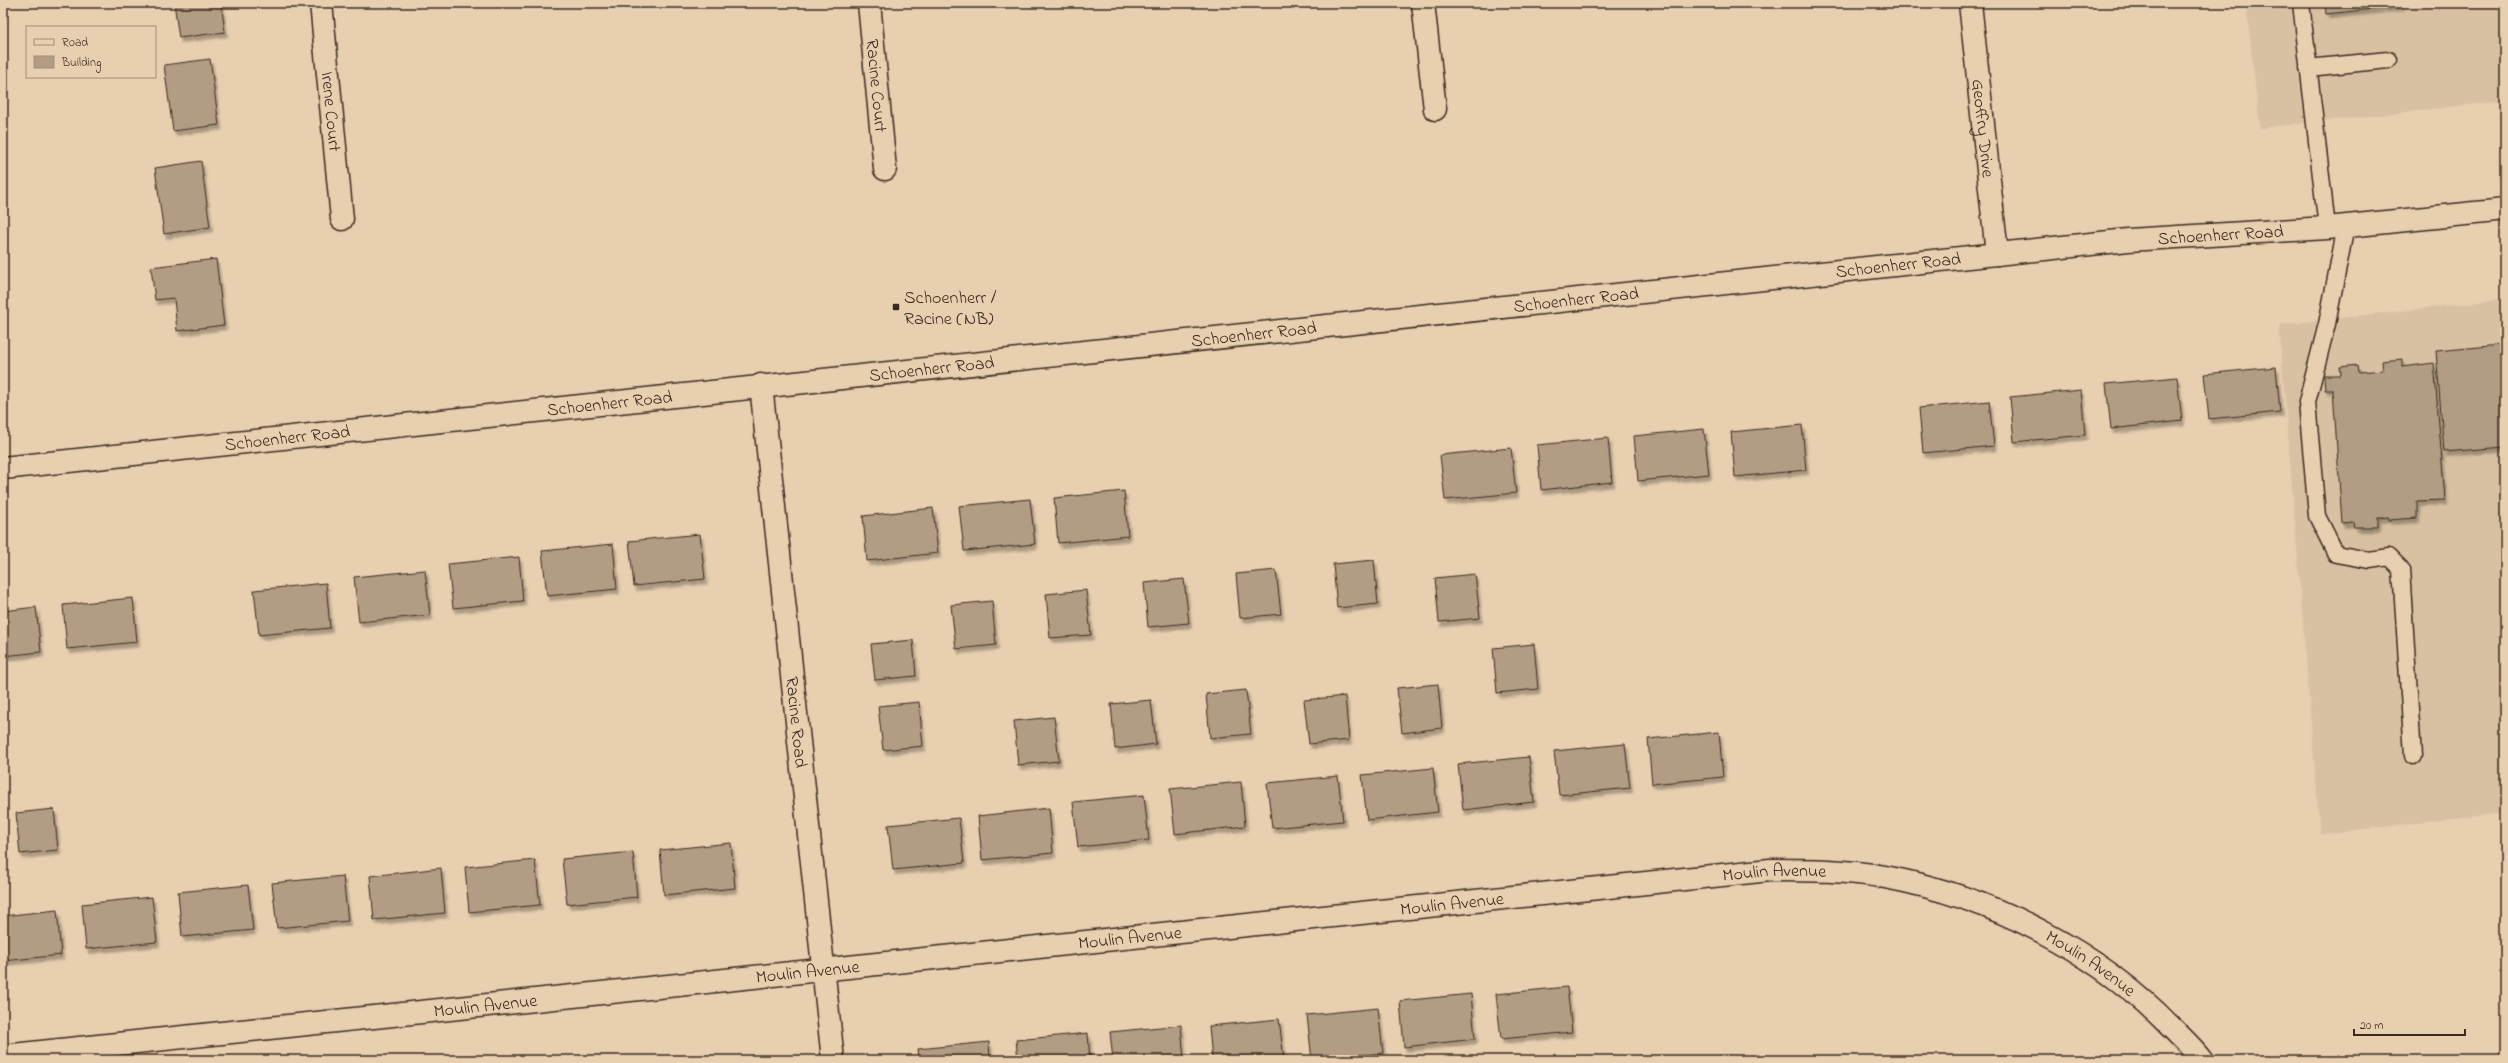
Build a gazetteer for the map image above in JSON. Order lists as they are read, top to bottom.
{
  "streets": {
    "street": [
      "Racine Court",
      "Irene Court",
      "Geoffry Drive",
      "Schoenherr Road",
      "Racine Road",
      "Moulin Avenue"
    ]
  },
  "crossings": [
    ["Geoffry Drive", "Schoenherr Road"],
    ["Schoenherr Road", "Racine Road"],
    ["Racine Road", "Moulin Avenue"]
  ],
  "places": {
    "transit": ["Schoenherr / Racine (NB)"]
  },
  "legend": ["Road", "Building"],
  "scale_bar": "20 m"
}
